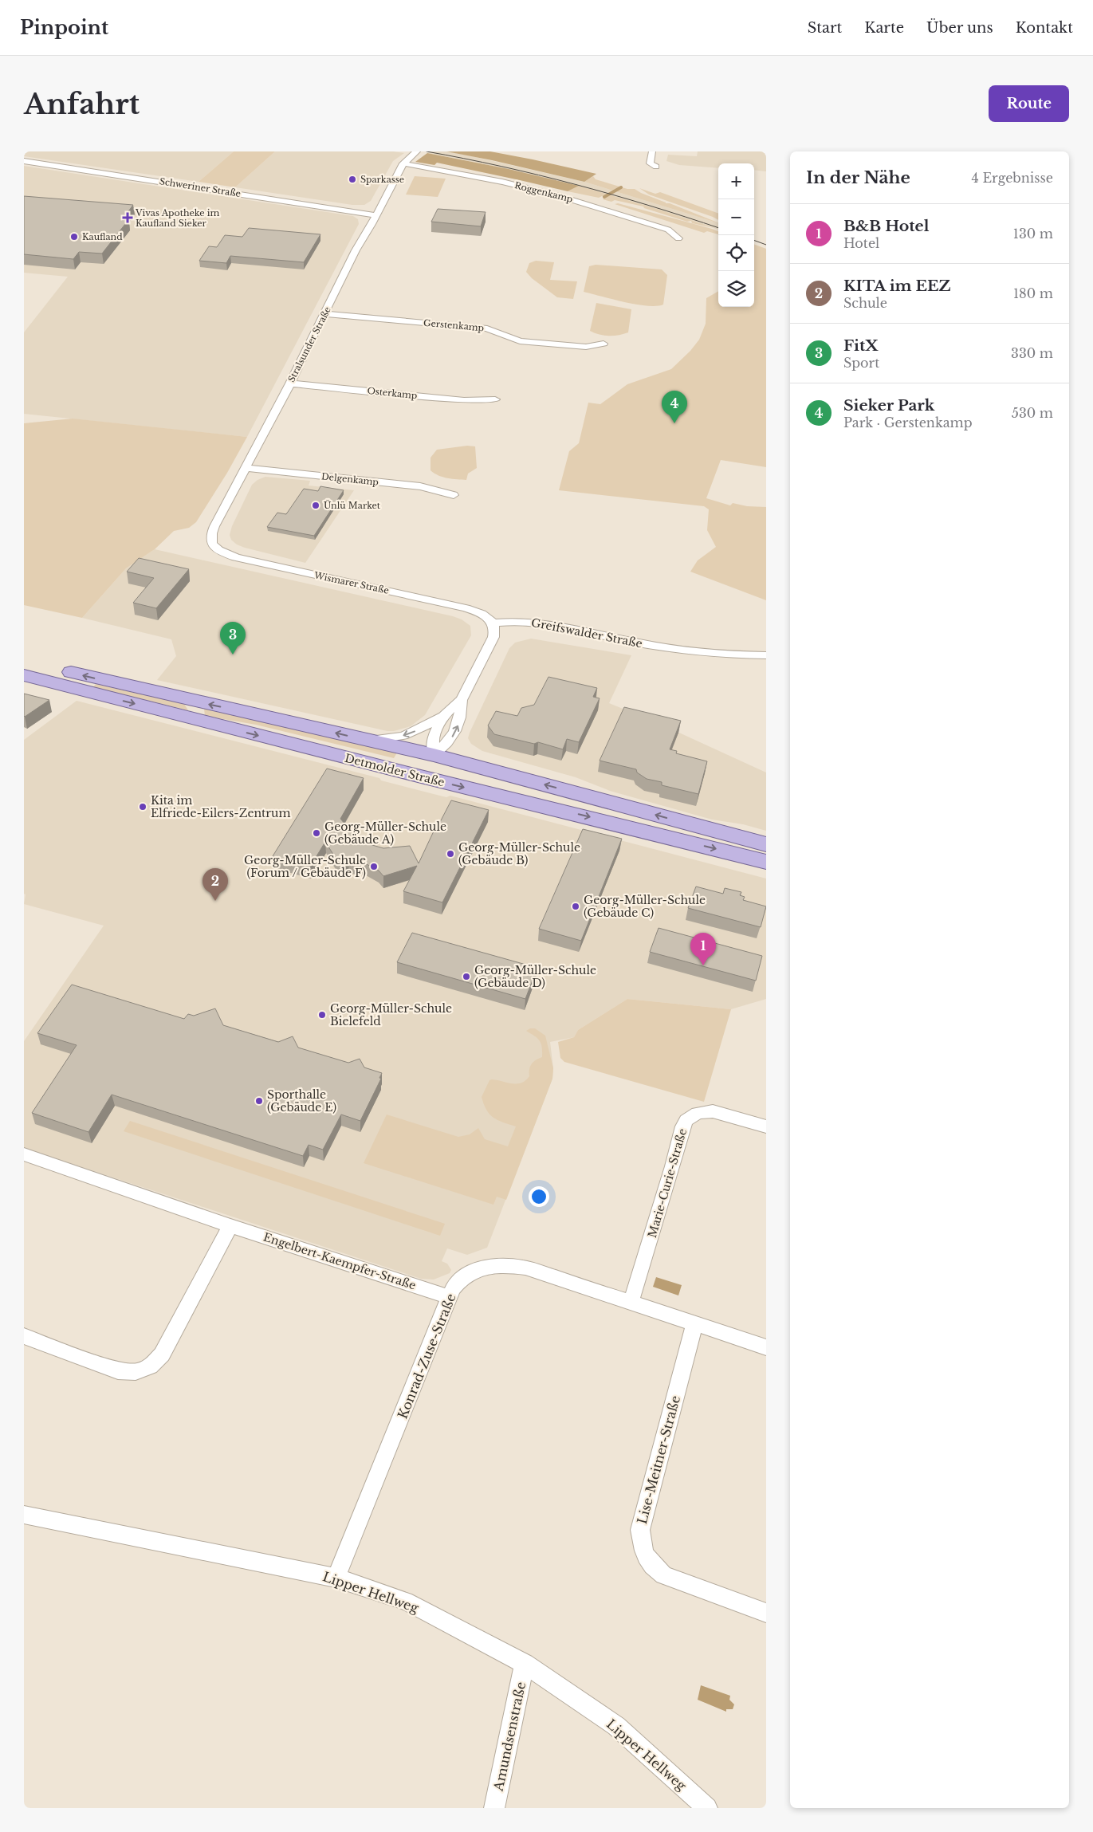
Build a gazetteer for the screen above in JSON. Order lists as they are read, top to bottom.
{
  "streets": {
    "main road": ["Detmolder Straße"],
    "street": [
      "Schweriner Straße",
      "Roggenkamp",
      "Gerstenkamp",
      "Stralsunder Straße",
      "Osterkamp",
      "Delgenkamp",
      "Wismarer Straße",
      "Greifswalder Straße",
      "Marie-Curie-Straße",
      "Engelbert-Kaempfer-Straße",
      "Konrad-Zuse-Straße",
      "Lise-Meitner-Straße",
      "Lipper Hellweg",
      "Amundsenstraße"
    ]
  },
  "crossings": [
    ["Schweriner Straße", "Stralsunder Straße"],
    ["Roggenkamp", "Stralsunder Straße"],
    ["Gerstenkamp", "Stralsunder Straße"],
    ["Stralsunder Straße", "Osterkamp"],
    ["Stralsunder Straße", "Delgenkamp"],
    ["Stralsunder Straße", "Wismarer Straße"],
    ["Wismarer Straße", "Greifswalder Straße"],
    ["Marie-Curie-Straße", "Konrad-Zuse-Straße"],
    ["Engelbert-Kaempfer-Straße", "Konrad-Zuse-Straße"],
    ["Konrad-Zuse-Straße", "Lise-Meitner-Straße"],
    ["Konrad-Zuse-Straße", "Lipper Hellweg"],
    ["Lipper Hellweg", "Amundsenstraße"]
  ],
  "places": {
    "other": [
      "Sparkasse",
      "Kaufland",
      "Ünlü Market",
      "Kita im Elfriede-Eilers-Zentrum",
      "Georg-Müller-Schule (Gebäude A)",
      "Georg-Müller-Schule (Gebäude B)",
      "Georg-Müller-Schule (Forum / Gebäude F)",
      "Georg-Müller-Schule (Gebäude C)",
      "Georg-Müller-Schule (Gebäude D)",
      "Georg-Müller-Schule Bielefeld",
      "Sporthalle (Gebäude E)"
    ],
    "health": ["Vivas Apotheke im Kaufland Sieker"]
  },
  "page": {
    "header": "Pinpoint",
    "nav": [
      "Start",
      "Karte",
      "Über uns",
      "Kontakt"
    ],
    "buttons": "Route",
    "title": "Anfahrt",
    "heading": ["In der Nähe", "4 Ergebnisse"],
    "map_buttons": ["+", "−"],
    "list": [
      {
        "mark": "1",
        "name": "B&B Hotel",
        "note": "Hotel",
        "value": "130 m"
      },
      {
        "mark": "2",
        "name": "KITA im EEZ",
        "note": "Schule",
        "value": "180 m"
      },
      {
        "mark": "3",
        "name": "FitX",
        "note": "Sport",
        "value": "330 m"
      },
      {
        "mark": "4",
        "name": "Sieker Park",
        "note": "Park · Gerstenkamp",
        "value": "530 m"
      }
    ],
    "pins": [
      "4",
      "3",
      "2",
      "1"
    ]
  }
}
